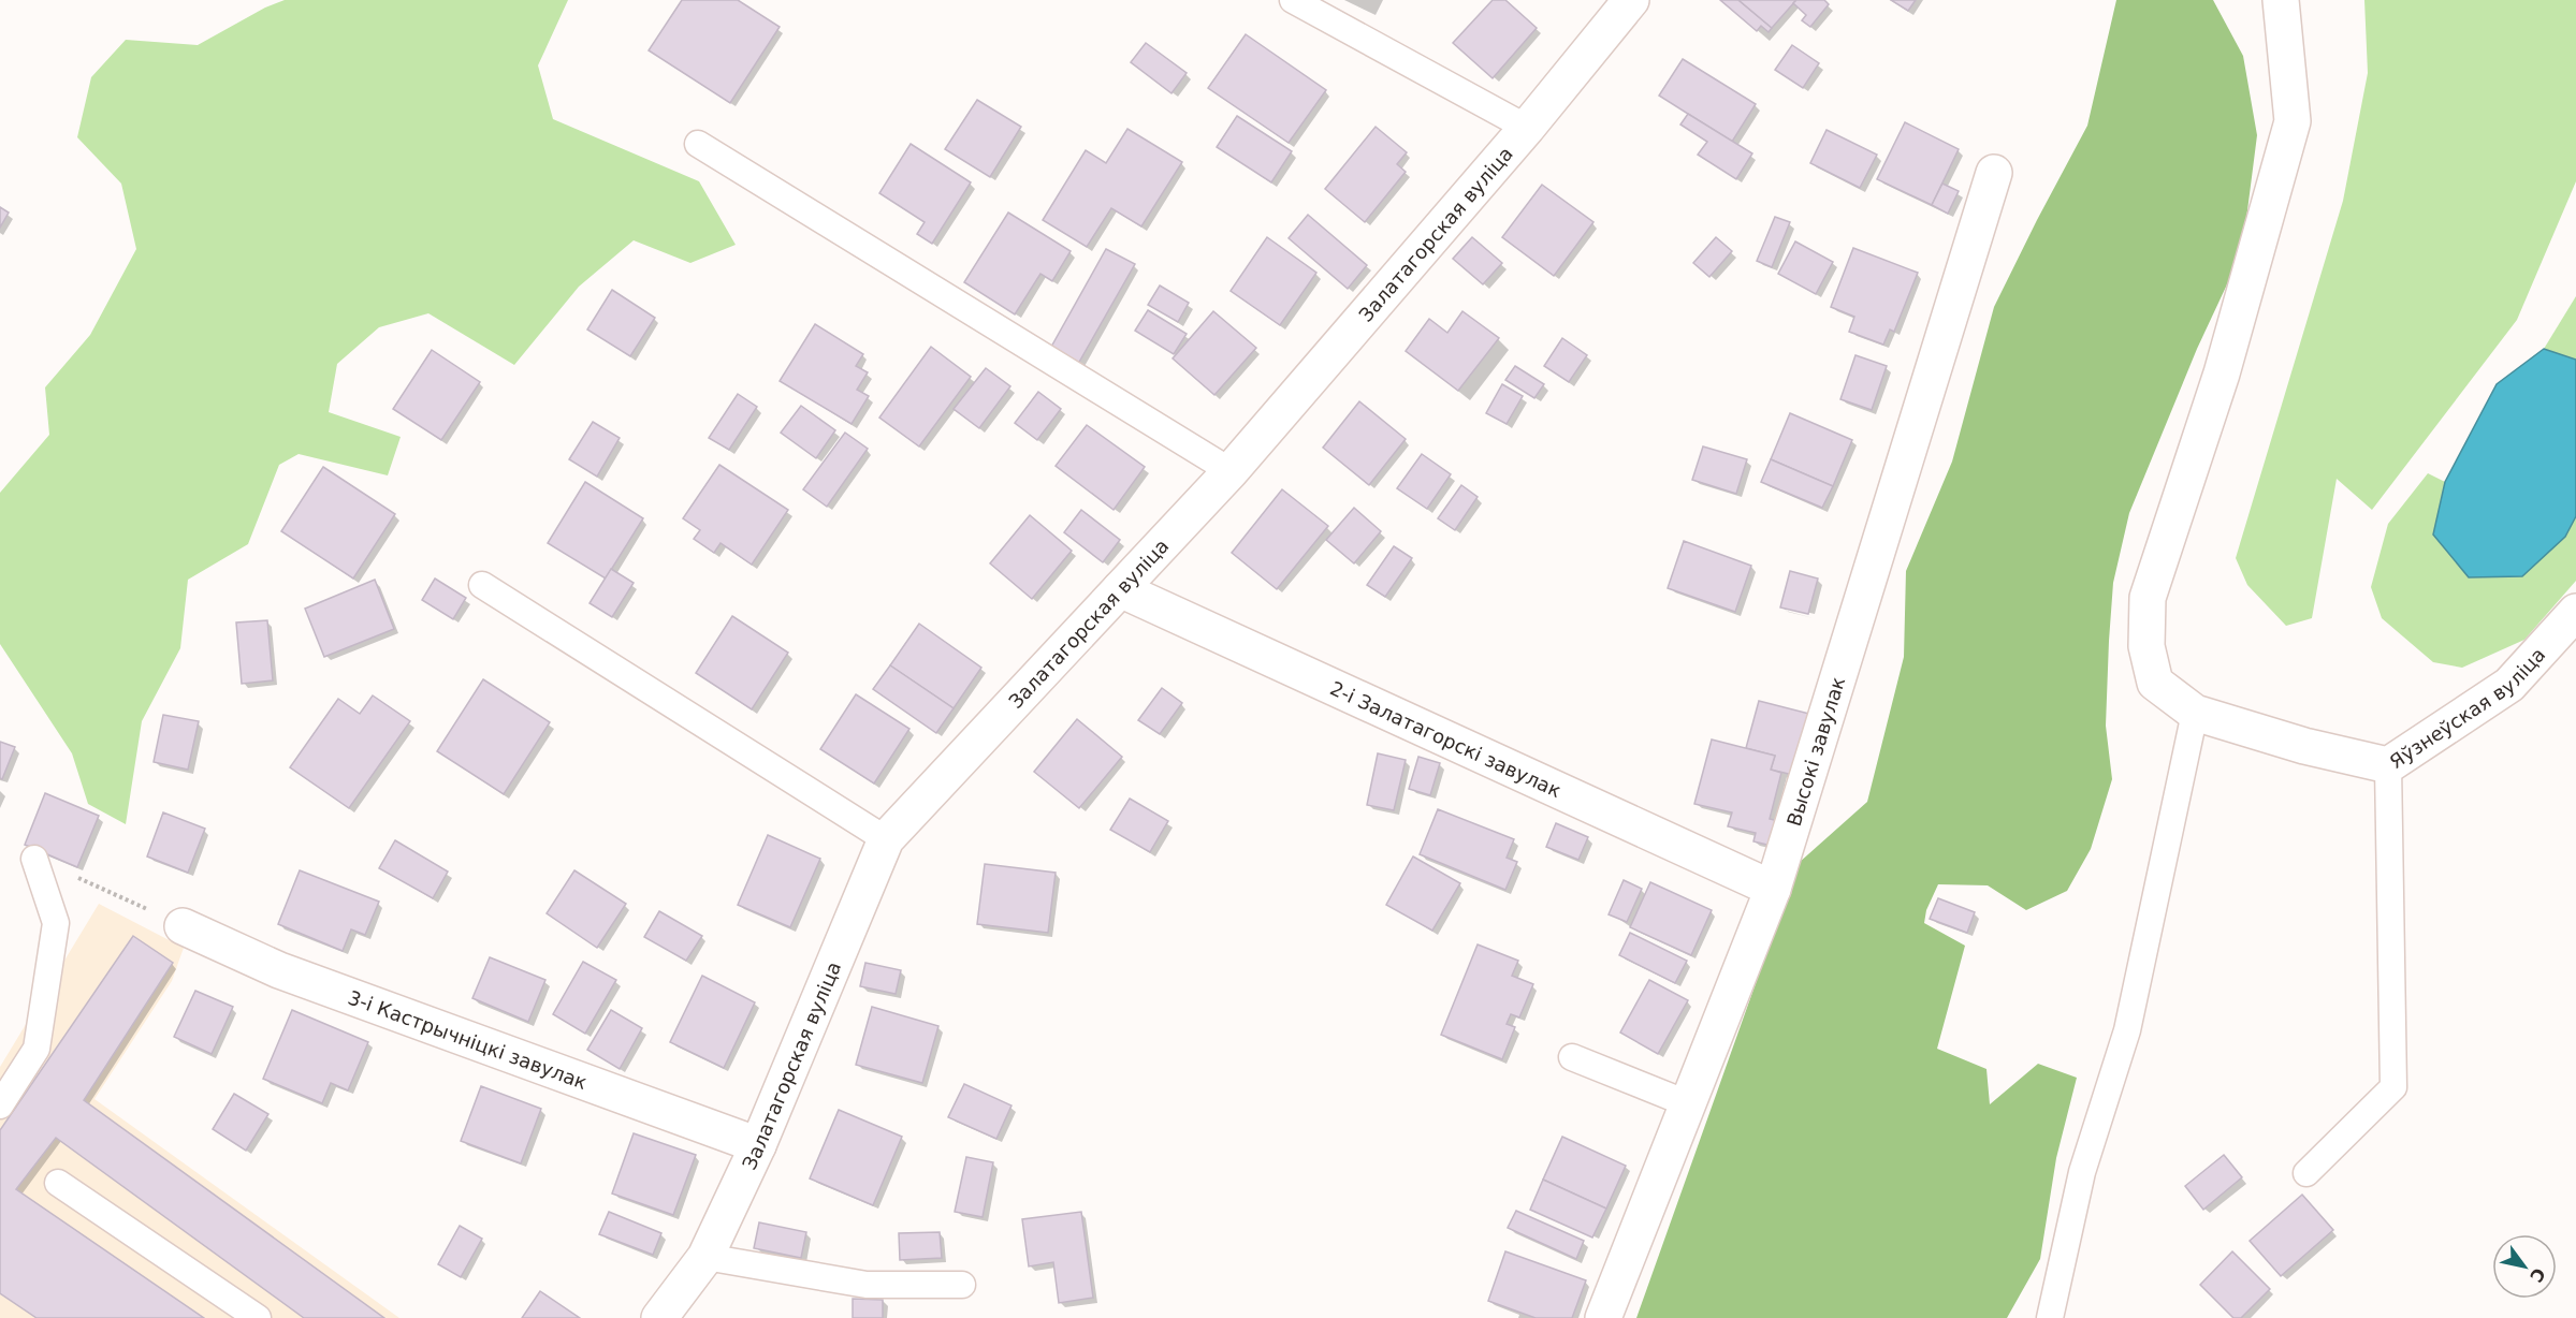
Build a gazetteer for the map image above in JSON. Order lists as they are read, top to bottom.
{
  "streets": {
    "street": [
      "Залатагорская вуліца",
      "Яўзнеўская вуліца",
      "2-і Залатагорскі завулак",
      "Высокі завулак",
      "3-і Кастрычніцкі завулак"
    ]
  },
  "crossings": [
    ["Залатагорская вуліца", "2-і Залатагорскі завулак"],
    ["Залатагорская вуліца", "3-і Кастрычніцкі завулак"],
    ["2-і Залатагорскі завулак", "Высокі завулак"]
  ],
  "north": "bottom right"
}
